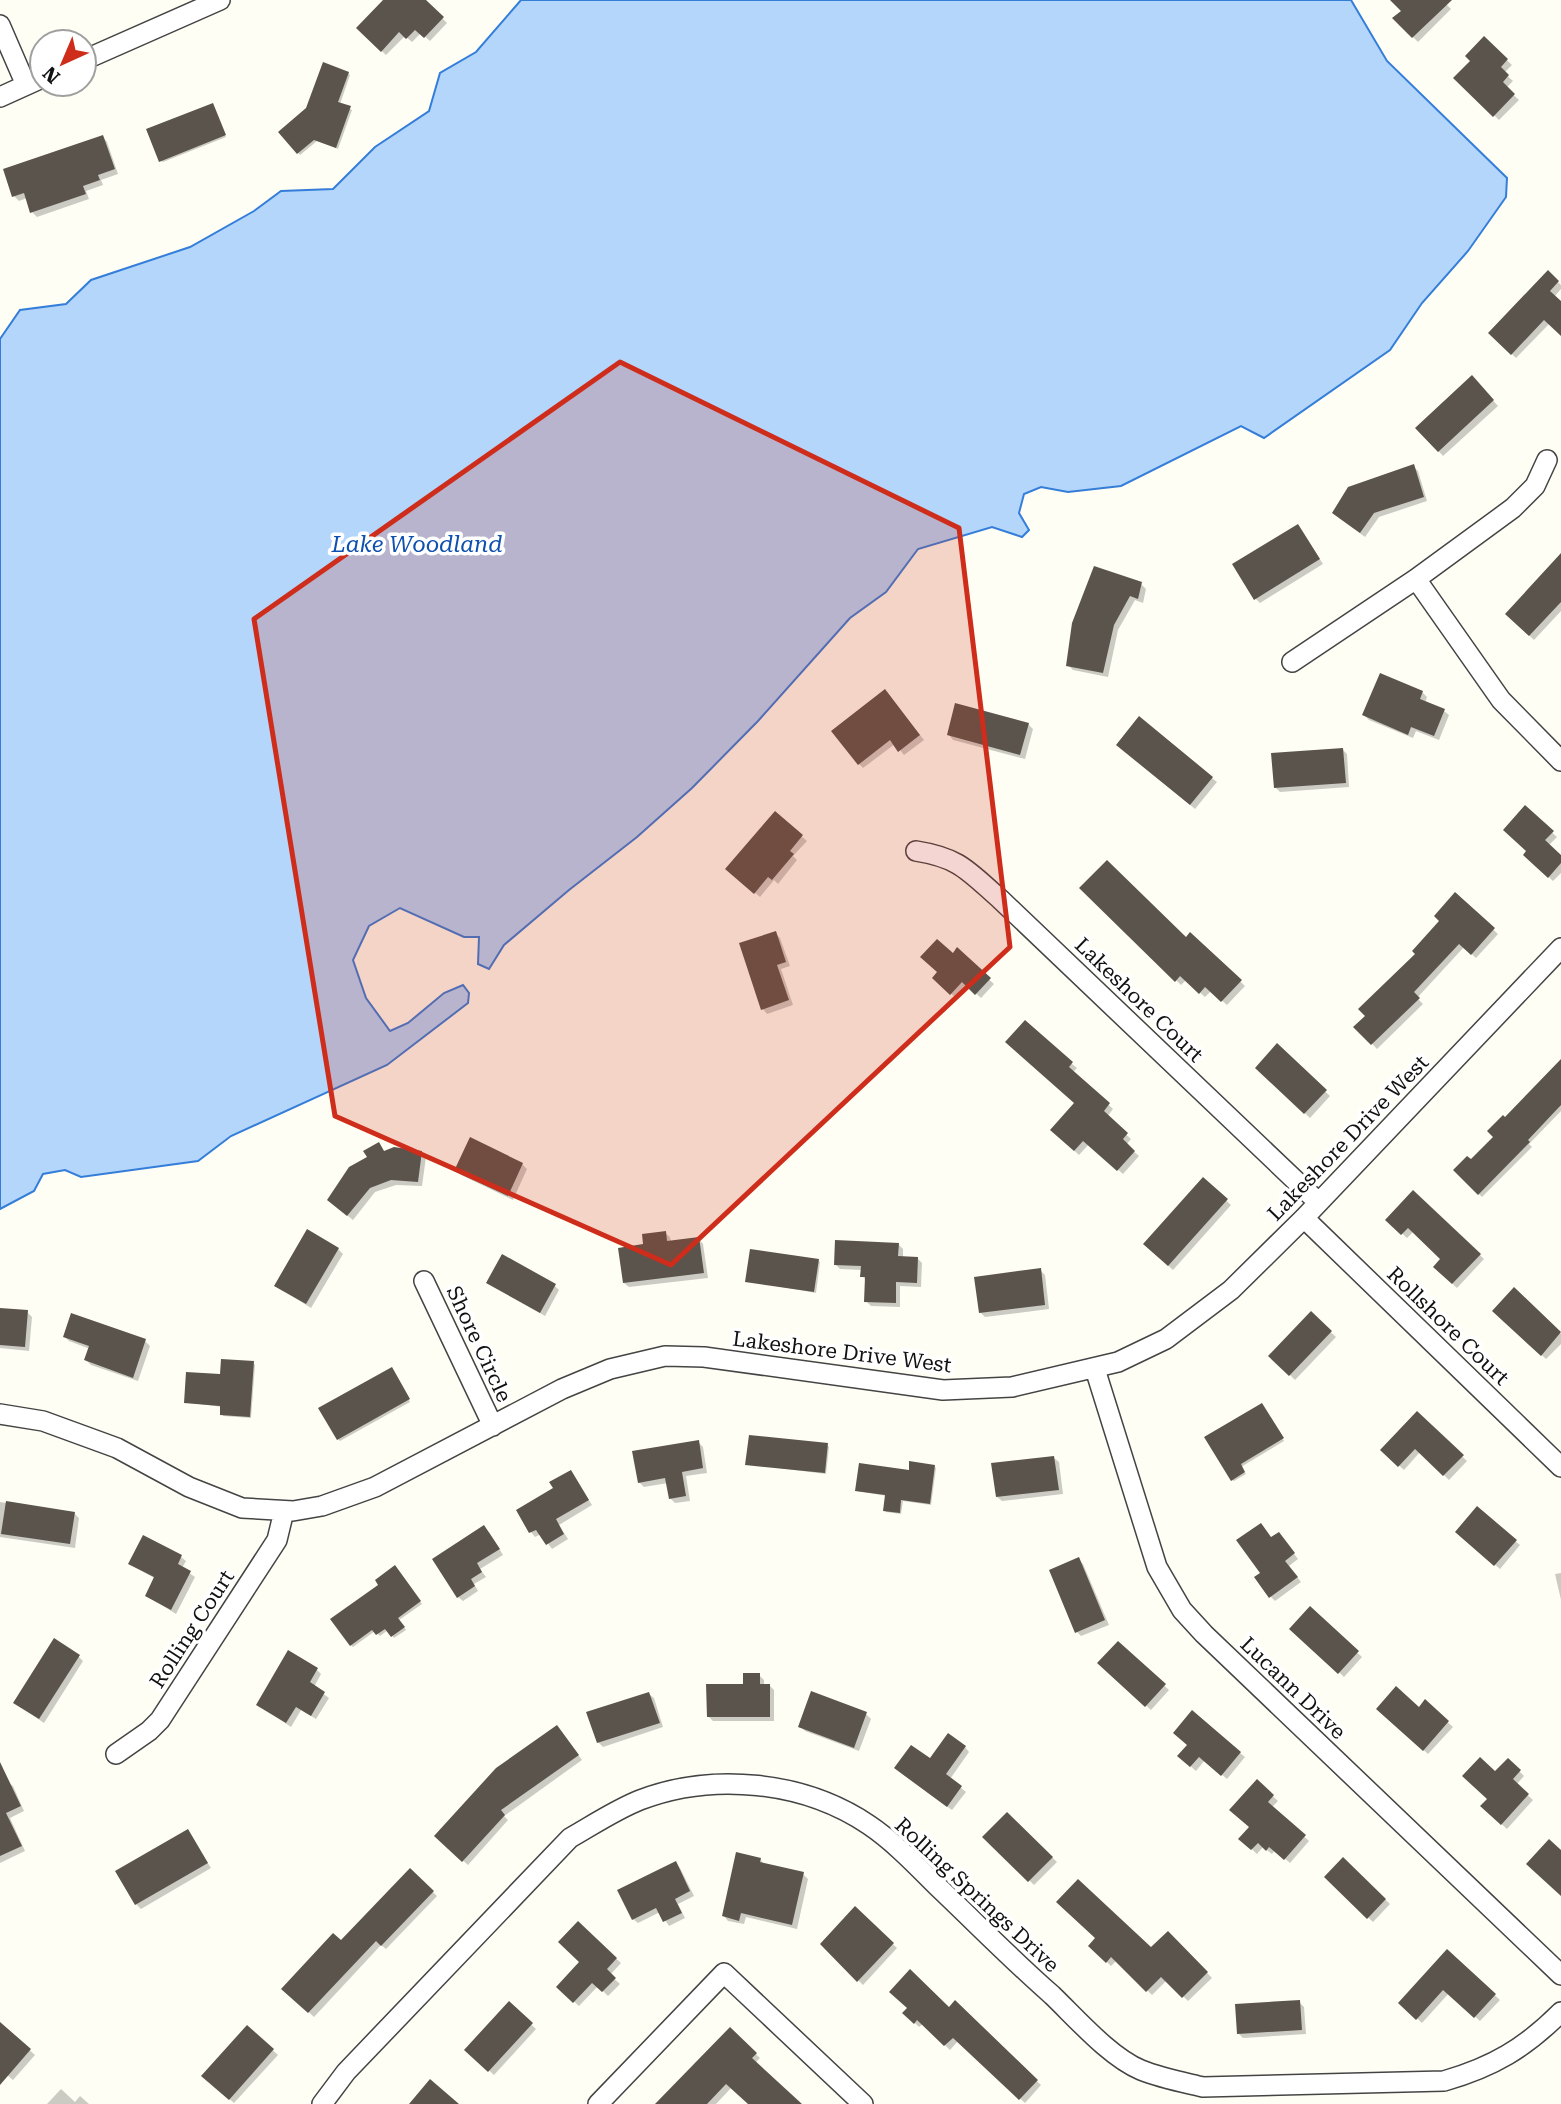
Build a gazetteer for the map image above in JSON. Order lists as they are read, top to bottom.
{
  "streets": {
    "street": [
      "Lakeshore Court",
      "Lakeshore Drive West",
      "Rollshore Court",
      "Shore Circle",
      "Rolling Court",
      "Lucann Drive",
      "Rolling Springs Drive"
    ]
  },
  "crossings": [
    ["Lakeshore Court", "Lakeshore Drive West"],
    ["Lakeshore Drive West", "Rollshore Court"],
    ["Lakeshore Drive West", "Shore Circle"],
    ["Lakeshore Drive West", "Rolling Court"],
    ["Lakeshore Drive West", "Lucann Drive"]
  ],
  "water": ["Lake Woodland"],
  "north": "bottom left"
}
